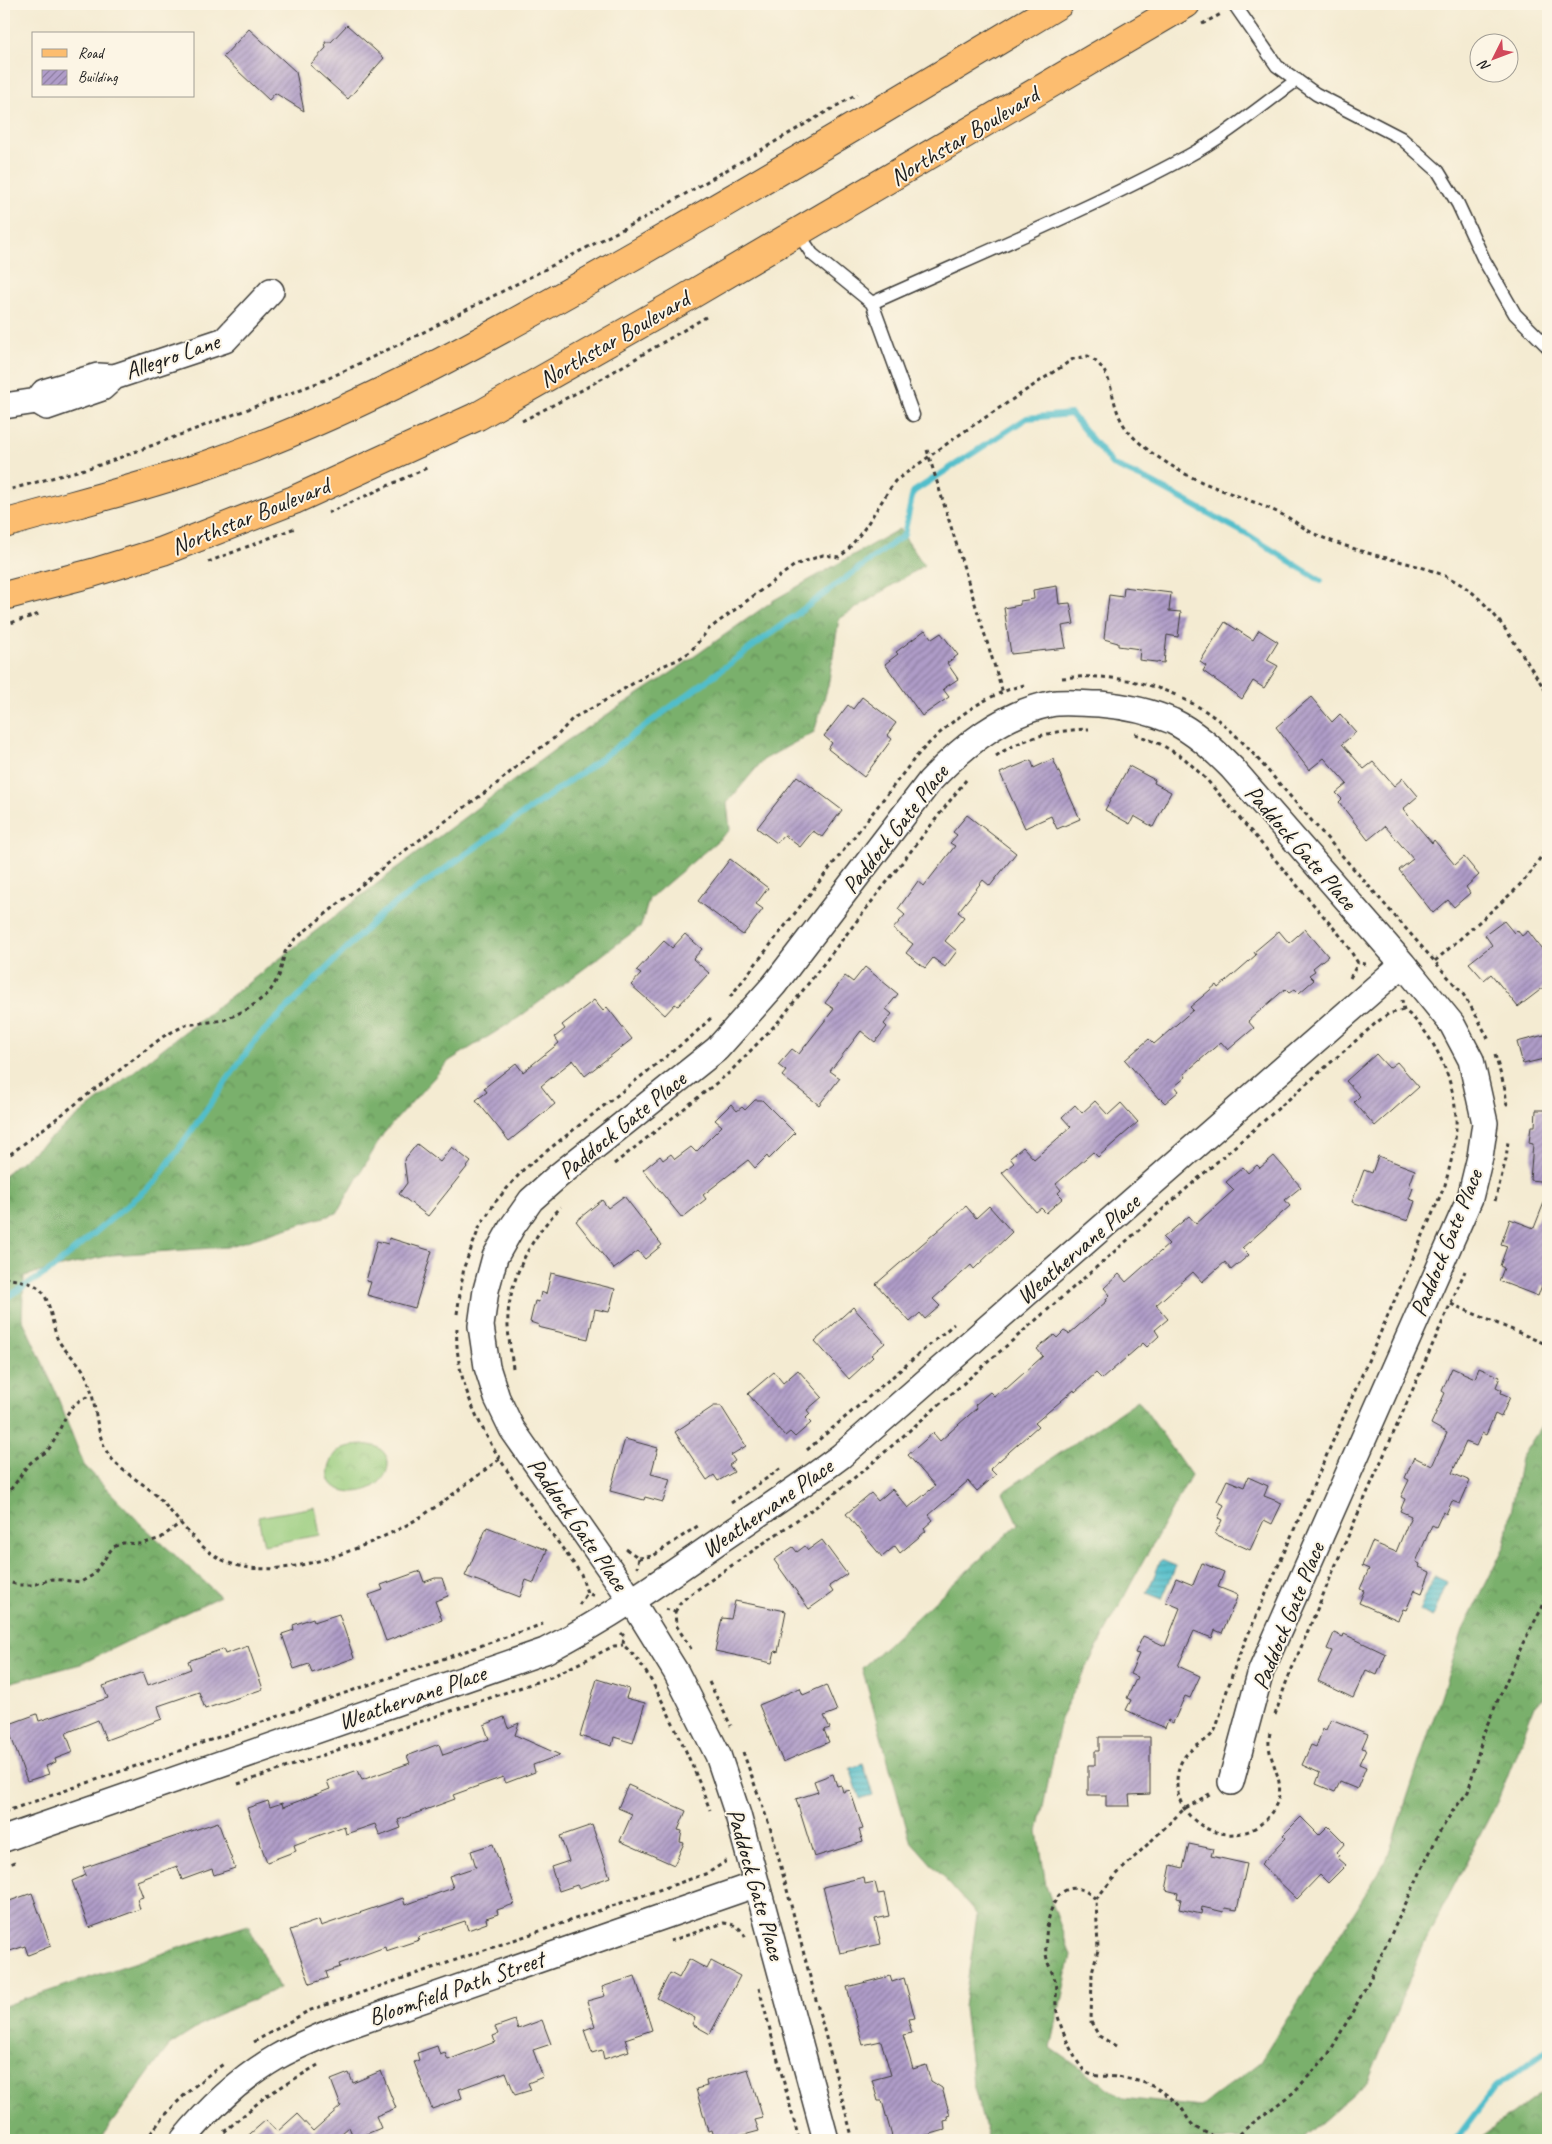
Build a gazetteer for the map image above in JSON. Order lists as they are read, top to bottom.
{
  "streets": {
    "main road": ["Northstar Boulevard"],
    "street": [
      "Allegro Lane",
      "Paddock Gate Place",
      "Weathervane Place",
      "Bloomfield Path Street"
    ]
  },
  "crossings": [
    ["Paddock Gate Place", "Weathervane Place"],
    ["Paddock Gate Place", "Bloomfield Path Street"]
  ],
  "legend": ["Road", "Building"],
  "north": "bottom left"
}
